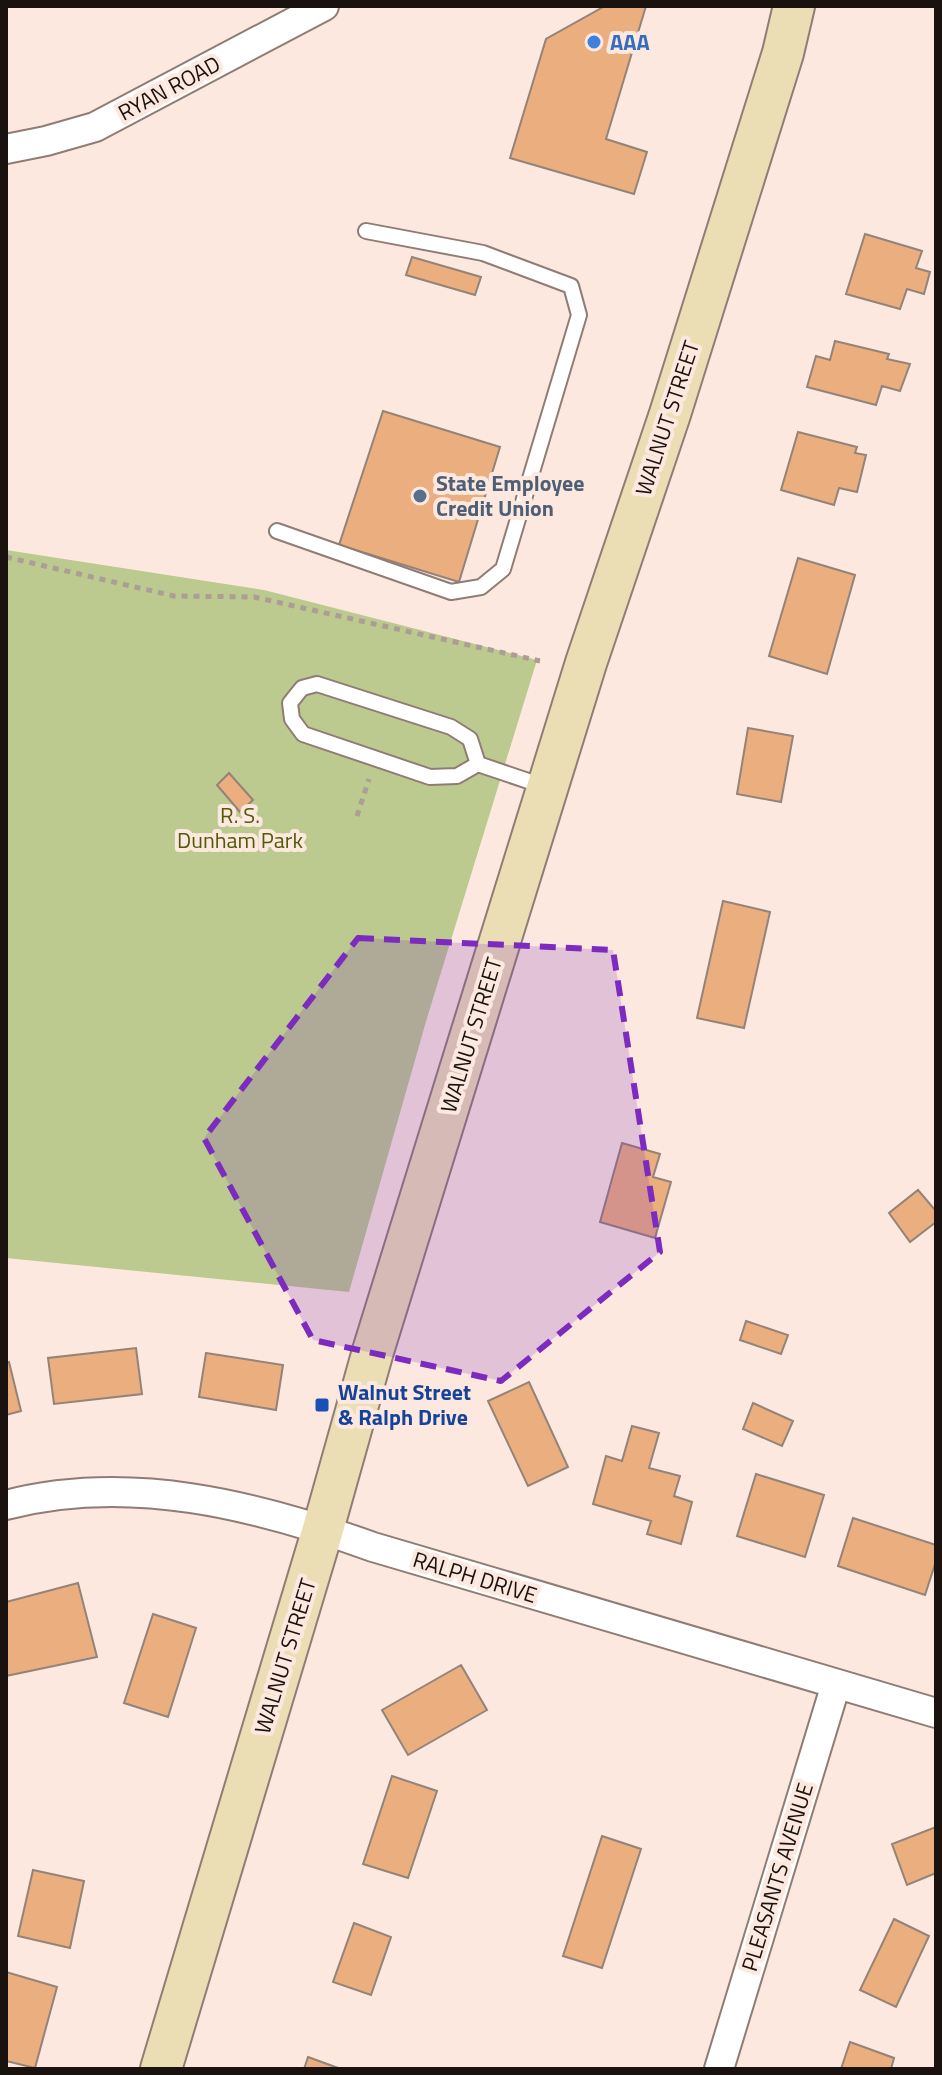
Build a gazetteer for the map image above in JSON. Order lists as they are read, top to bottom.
{
  "streets": {
    "main road": ["WALNUT STREET"],
    "street": ["RYAN ROAD", "RALPH DRIVE", "PLEASANTS AVENUE"]
  },
  "crossings": [
    ["WALNUT STREET", "RALPH DRIVE"],
    ["RALPH DRIVE", "PLEASANTS AVENUE"]
  ],
  "parks": ["R. S. Dunham Park"],
  "places": {
    "other": ["AAA", "State Employee Credit Union"],
    "transit": ["Walnut Street & Ralph Drive"]
  }
}
